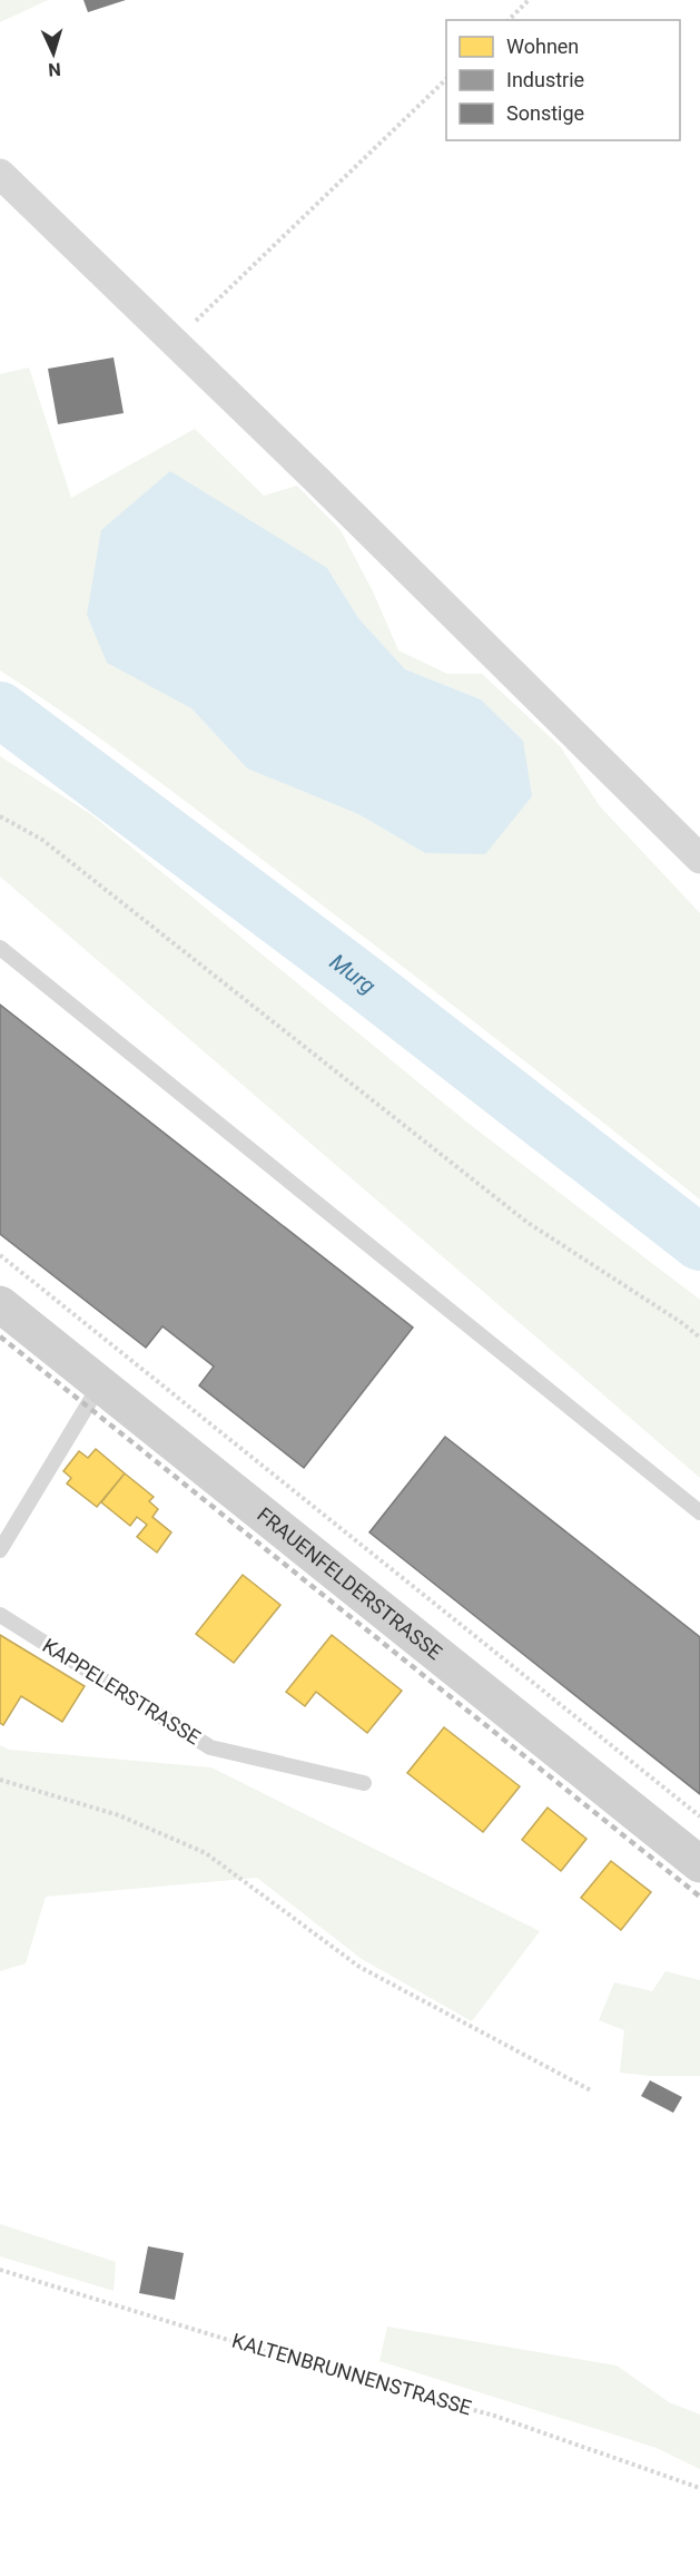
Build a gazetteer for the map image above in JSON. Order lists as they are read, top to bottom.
{
  "streets": {
    "main road": ["FRAUENFELDERSTRASSE"],
    "lane": ["KAPPELERSTRASSE"],
    "path": ["KALTENBRUNNENSTRASSE"]
  },
  "water": ["Murg"],
  "legend": ["Wohnen", "Industrie", "Sonstige"],
  "north": "bottom"
}
